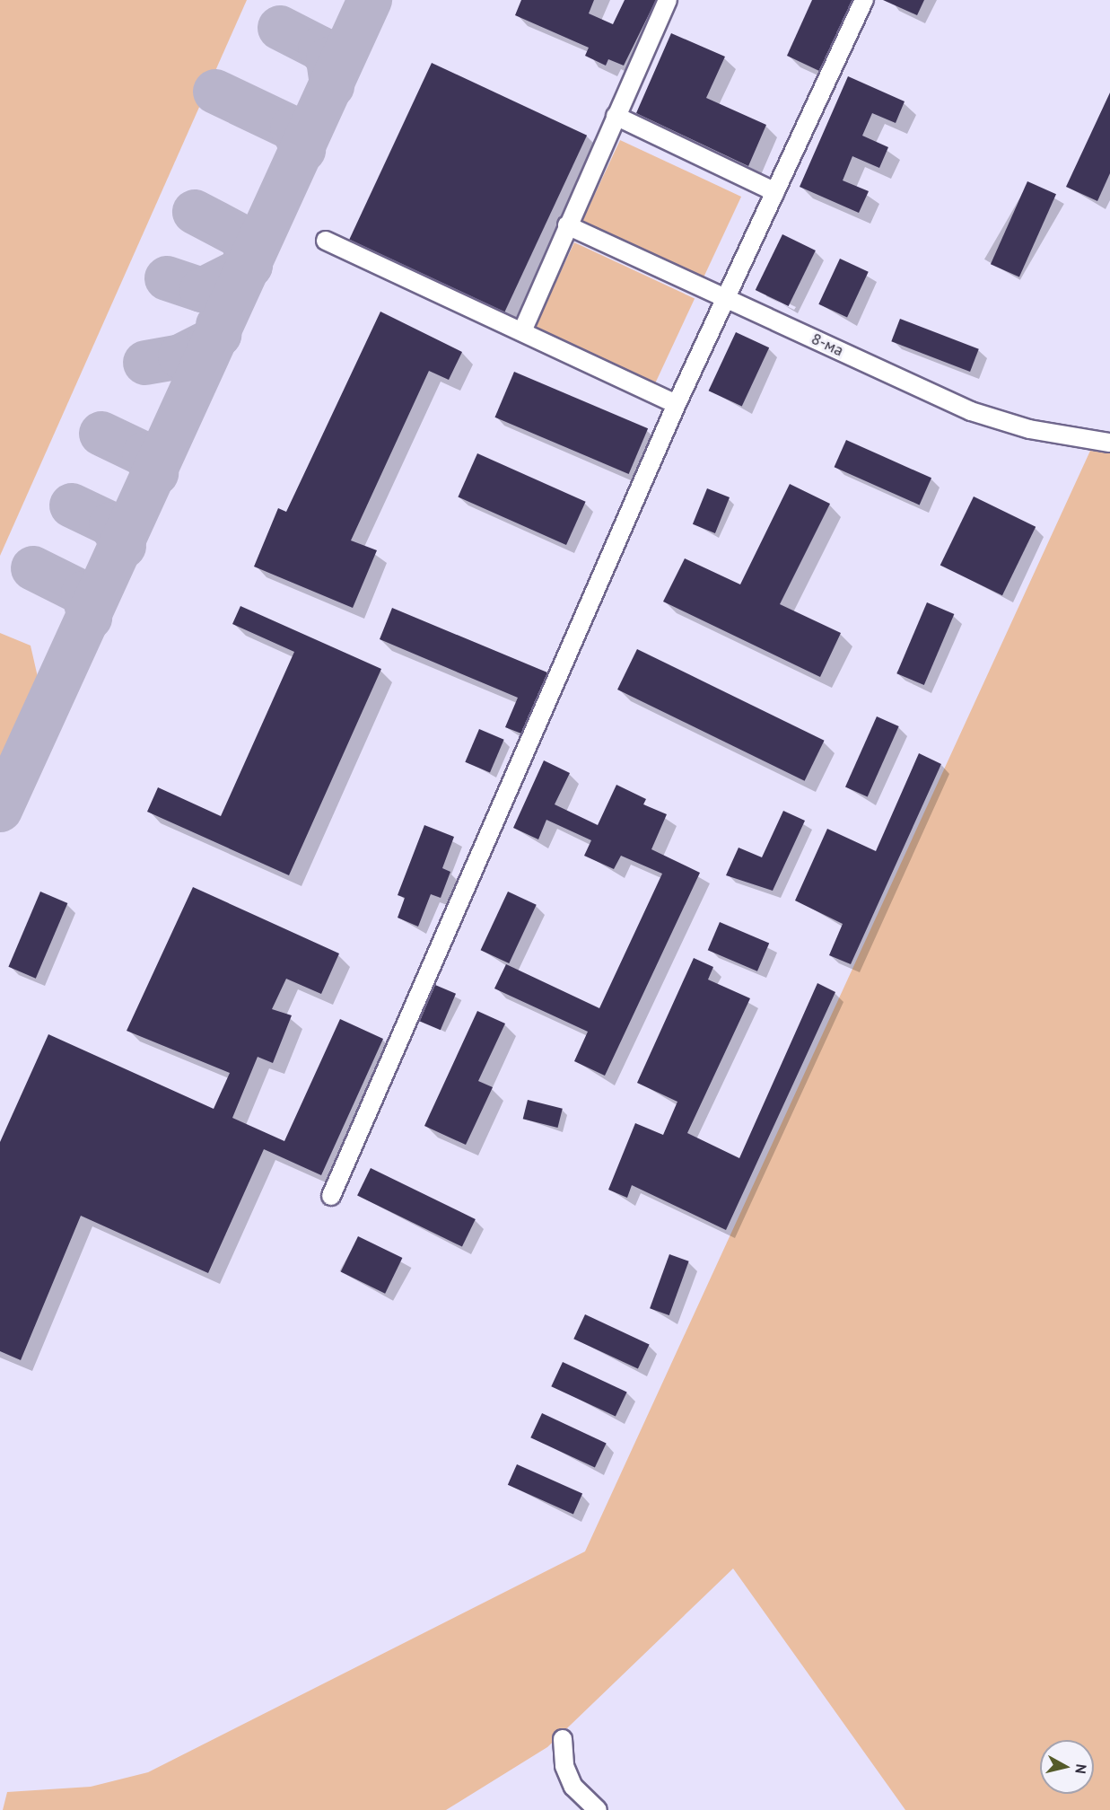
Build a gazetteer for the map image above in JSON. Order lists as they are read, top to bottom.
{
  "streets": {
    "street": ["8-ма"]
  },
  "north": "right"
}
